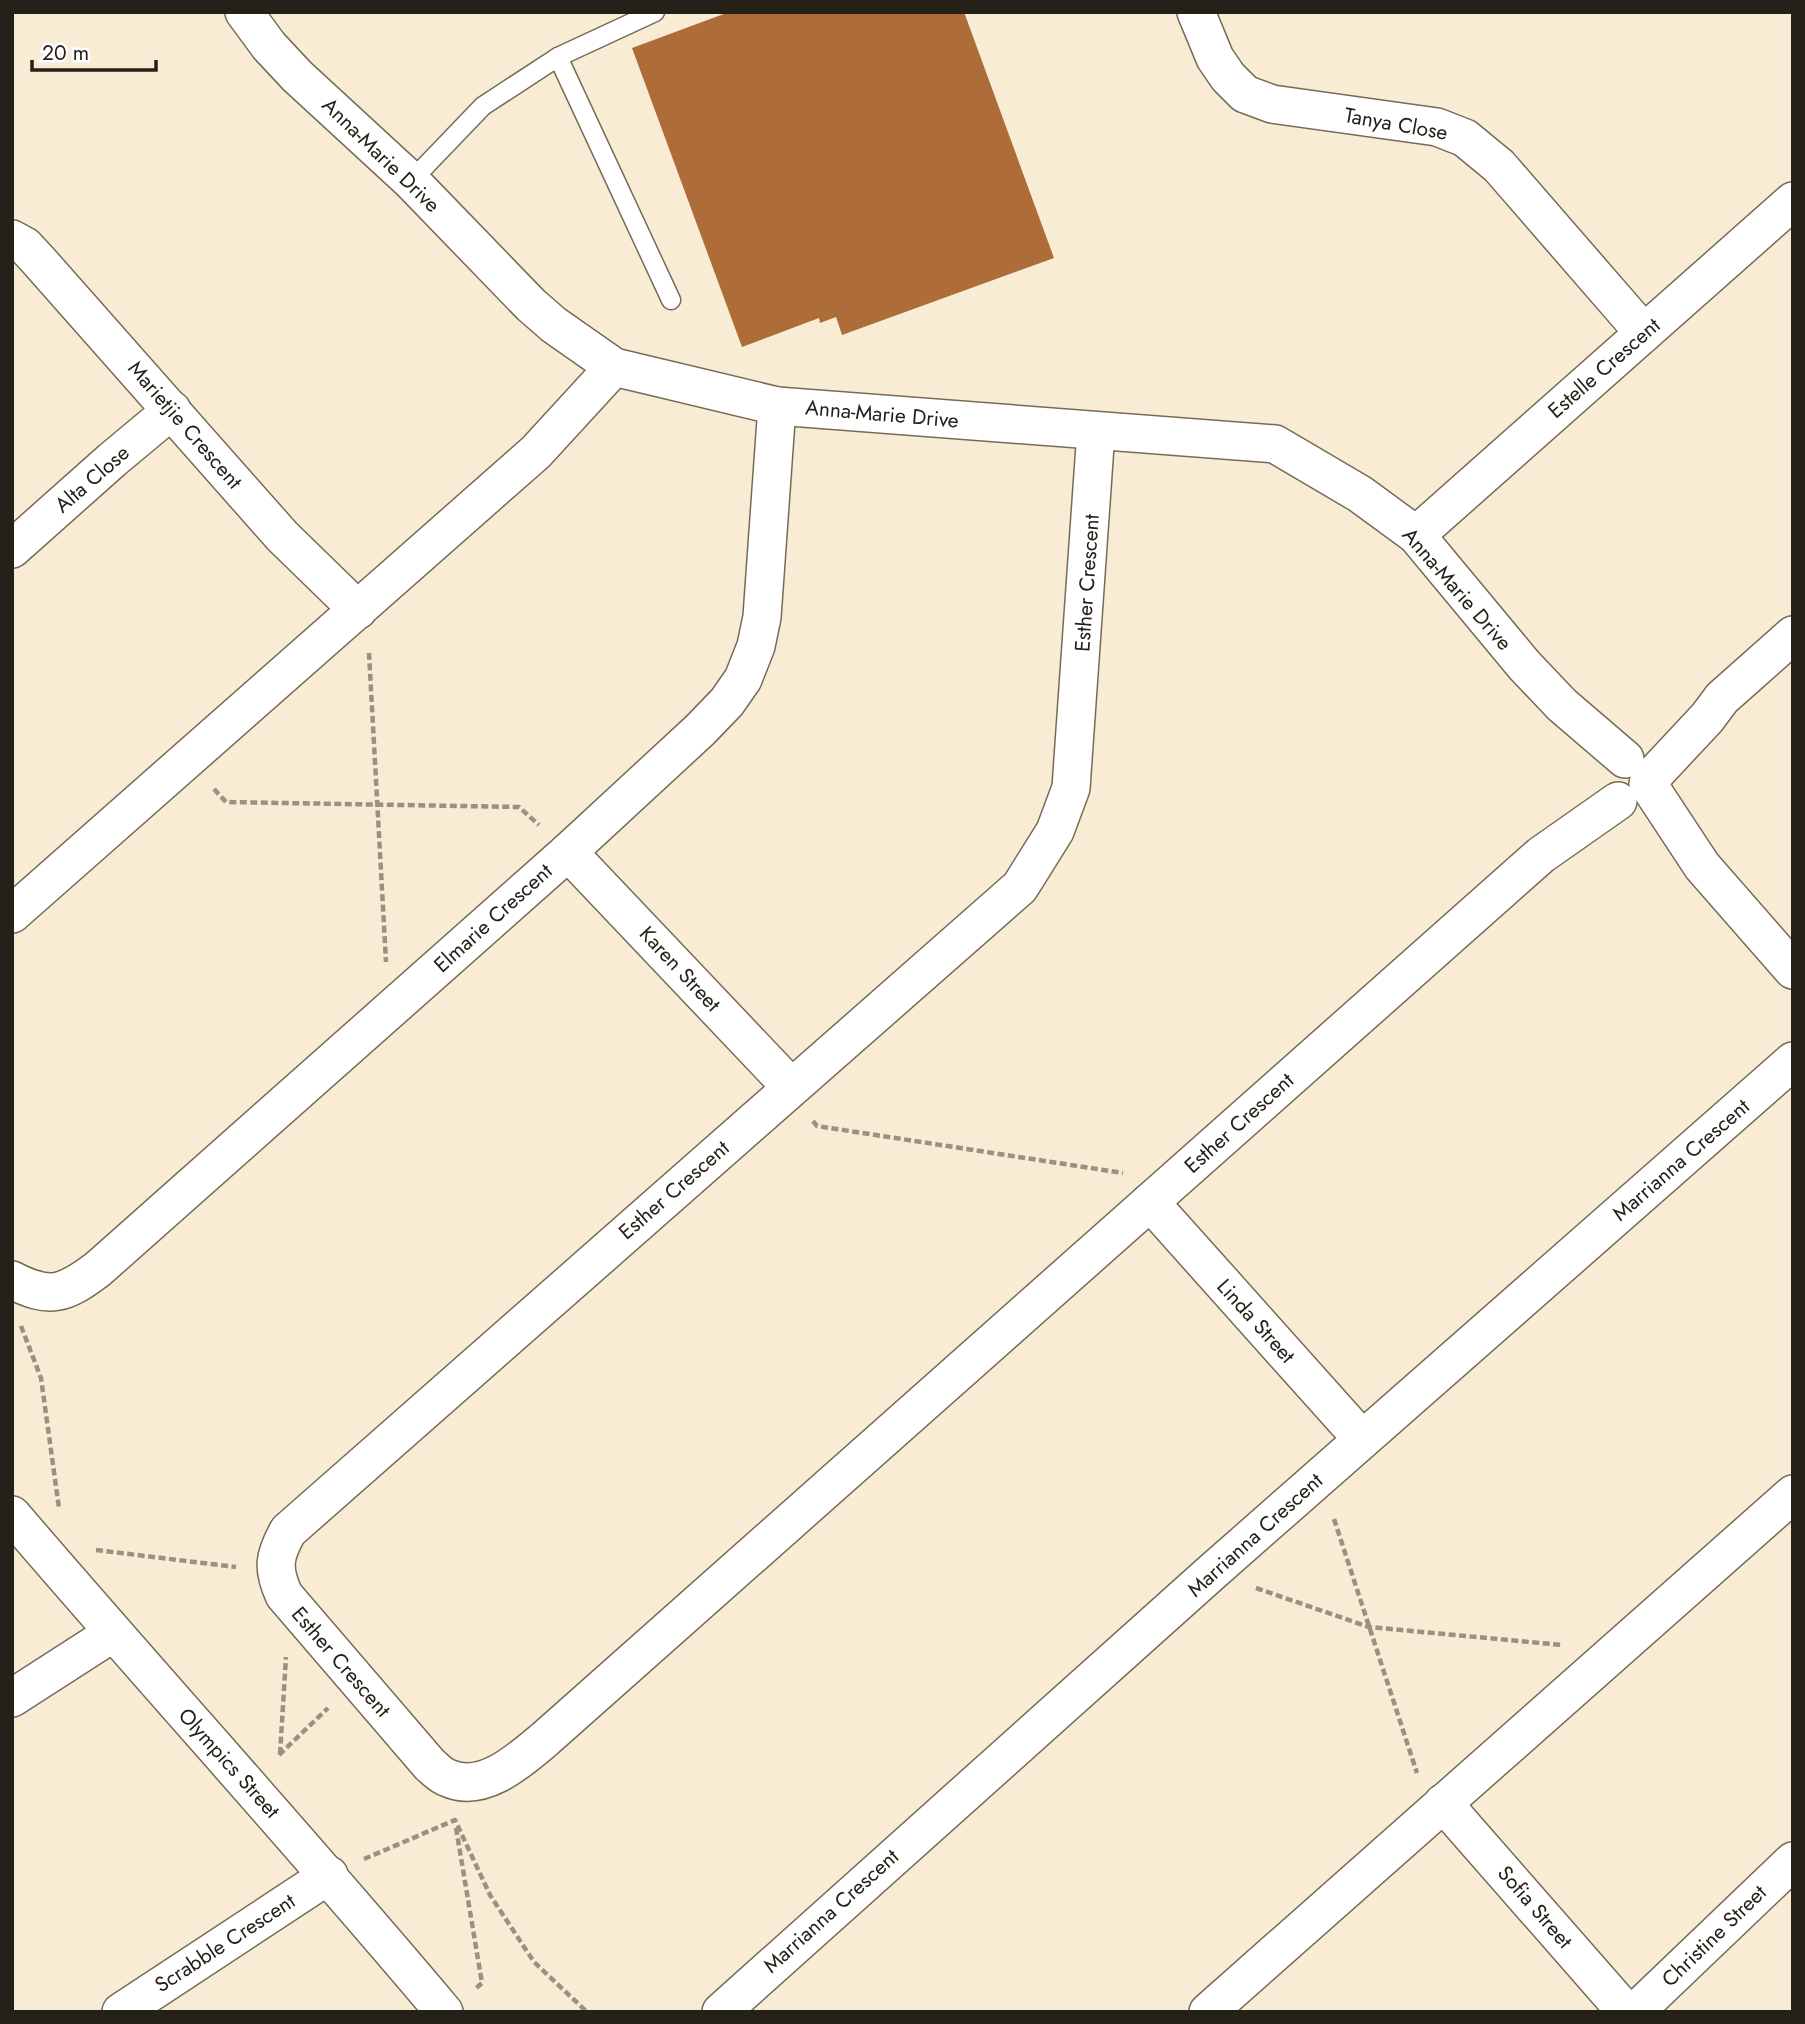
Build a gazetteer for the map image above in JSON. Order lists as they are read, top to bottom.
{
  "streets": {
    "street": [
      "Tanya Close",
      "Anna-Marie Drive",
      "Estelle Crescent",
      "Marietjie Crescent",
      "Alta Close",
      "Esther Crescent",
      "Elmarie Crescent",
      "Karen Street",
      "Marrianna Crescent",
      "Linda Street",
      "Olympics Street",
      "Sofia Street",
      "Christine Street",
      "Scrabble Crescent"
    ]
  },
  "crossings": [
    ["Tanya Close", "Estelle Crescent"],
    ["Anna-Marie Drive", "Estelle Crescent"],
    ["Anna-Marie Drive", "Esther Crescent"],
    ["Anna-Marie Drive", "Elmarie Crescent"],
    ["Marietjie Crescent", "Alta Close"],
    ["Esther Crescent", "Karen Street"],
    ["Esther Crescent", "Linda Street"],
    ["Elmarie Crescent", "Karen Street"],
    ["Marrianna Crescent", "Linda Street"],
    ["Olympics Street", "Scrabble Crescent"]
  ],
  "scale_bar": "20 m"
}
